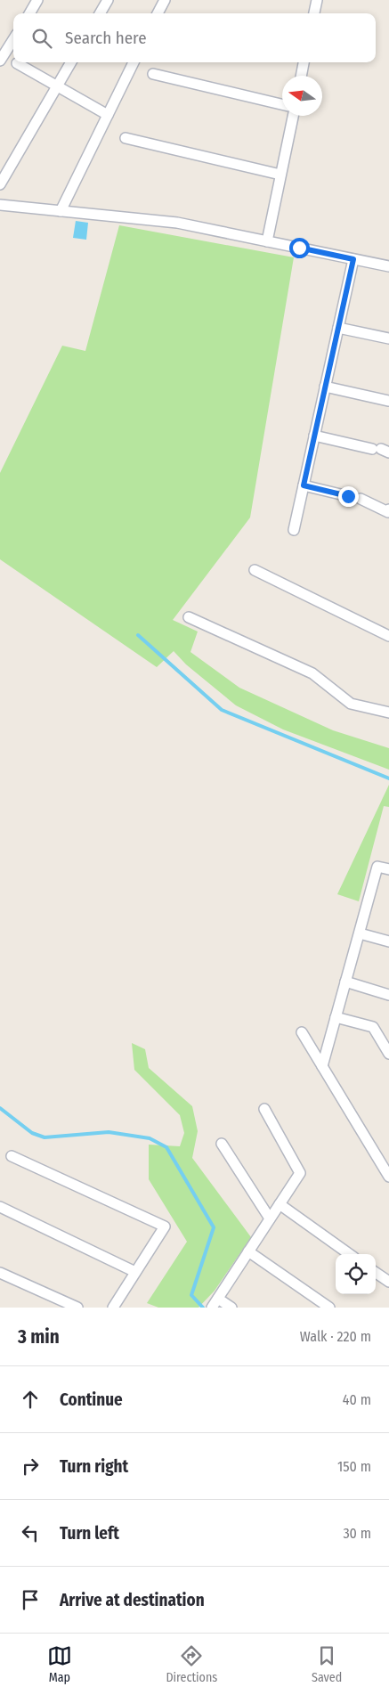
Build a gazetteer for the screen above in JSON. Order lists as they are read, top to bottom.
{
  "north": "left",
  "page": {
    "search": "Search here",
    "heading": ["3 min", "Walk · 220 m"],
    "list": [
      ["Continue", "40 m"],
      ["Turn right", "150 m"],
      ["Turn left", "30 m"],
      "Arrive at destination"
    ],
    "nav": ["Map", "Directions", "Saved"]
  }
}
